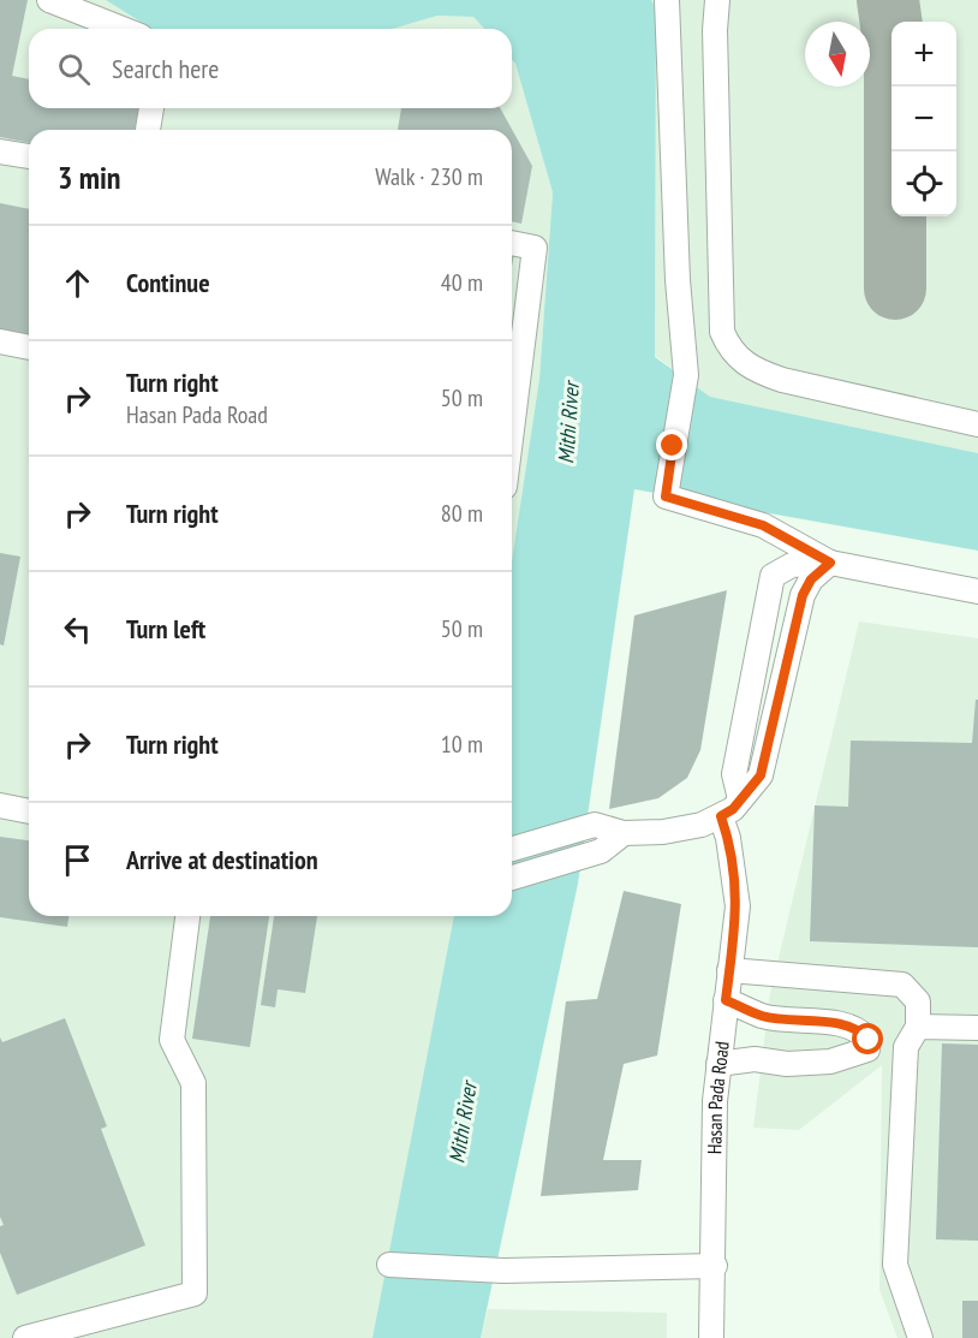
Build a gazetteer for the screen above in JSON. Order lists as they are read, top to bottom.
{
  "streets": {
    "street": ["Hasan Pada Road"]
  },
  "water": ["Mithi River"],
  "north": "bottom",
  "page": {
    "map_buttons": ["+", "−"],
    "search": "Search here",
    "heading": ["3 min", "Walk · 230 m"],
    "list": [
      ["Continue", "40 m"],
      ["Turn right", "Hasan Pada Road", "50 m"],
      ["Turn right", "80 m"],
      ["Turn left", "50 m"],
      ["Turn right", "10 m"],
      "Arrive at destination"
    ]
  }
}
